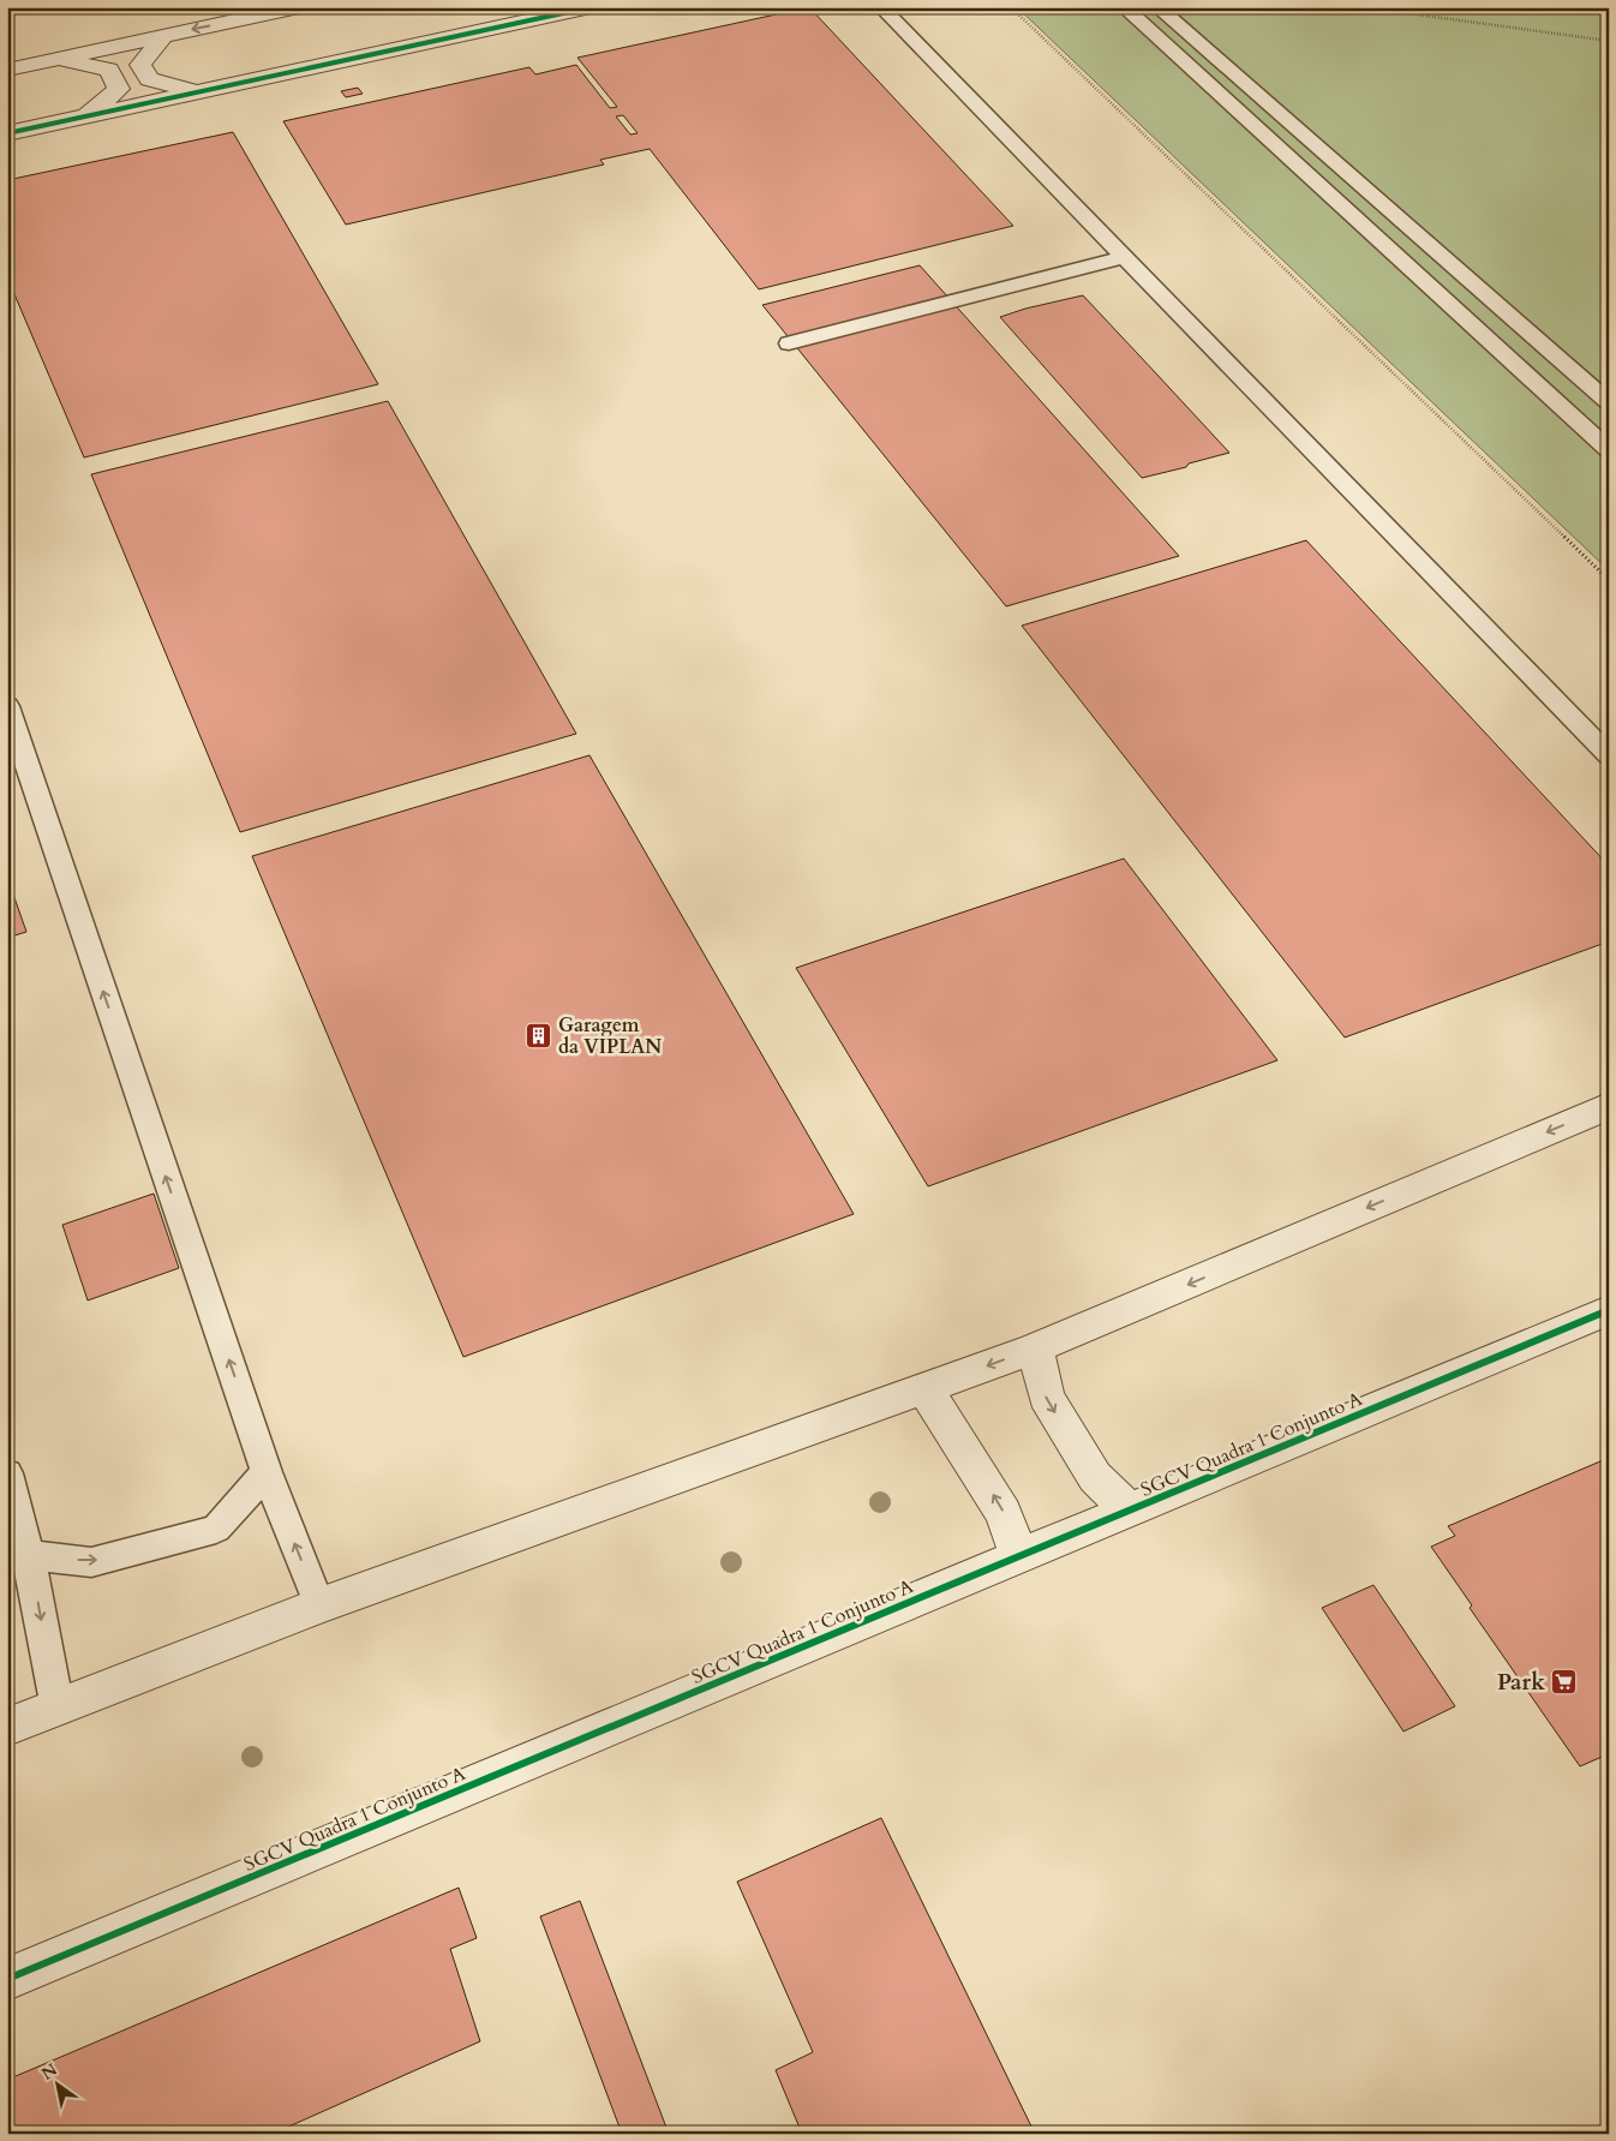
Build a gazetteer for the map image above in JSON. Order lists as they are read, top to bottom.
{
  "streets": {
    "street": ["SGCV Quadra 1 Conjunto A"]
  },
  "places": {
    "building": ["Garagem da VIPLAN"],
    "supermarket": ["Park"]
  },
  "north": "top left"
}
